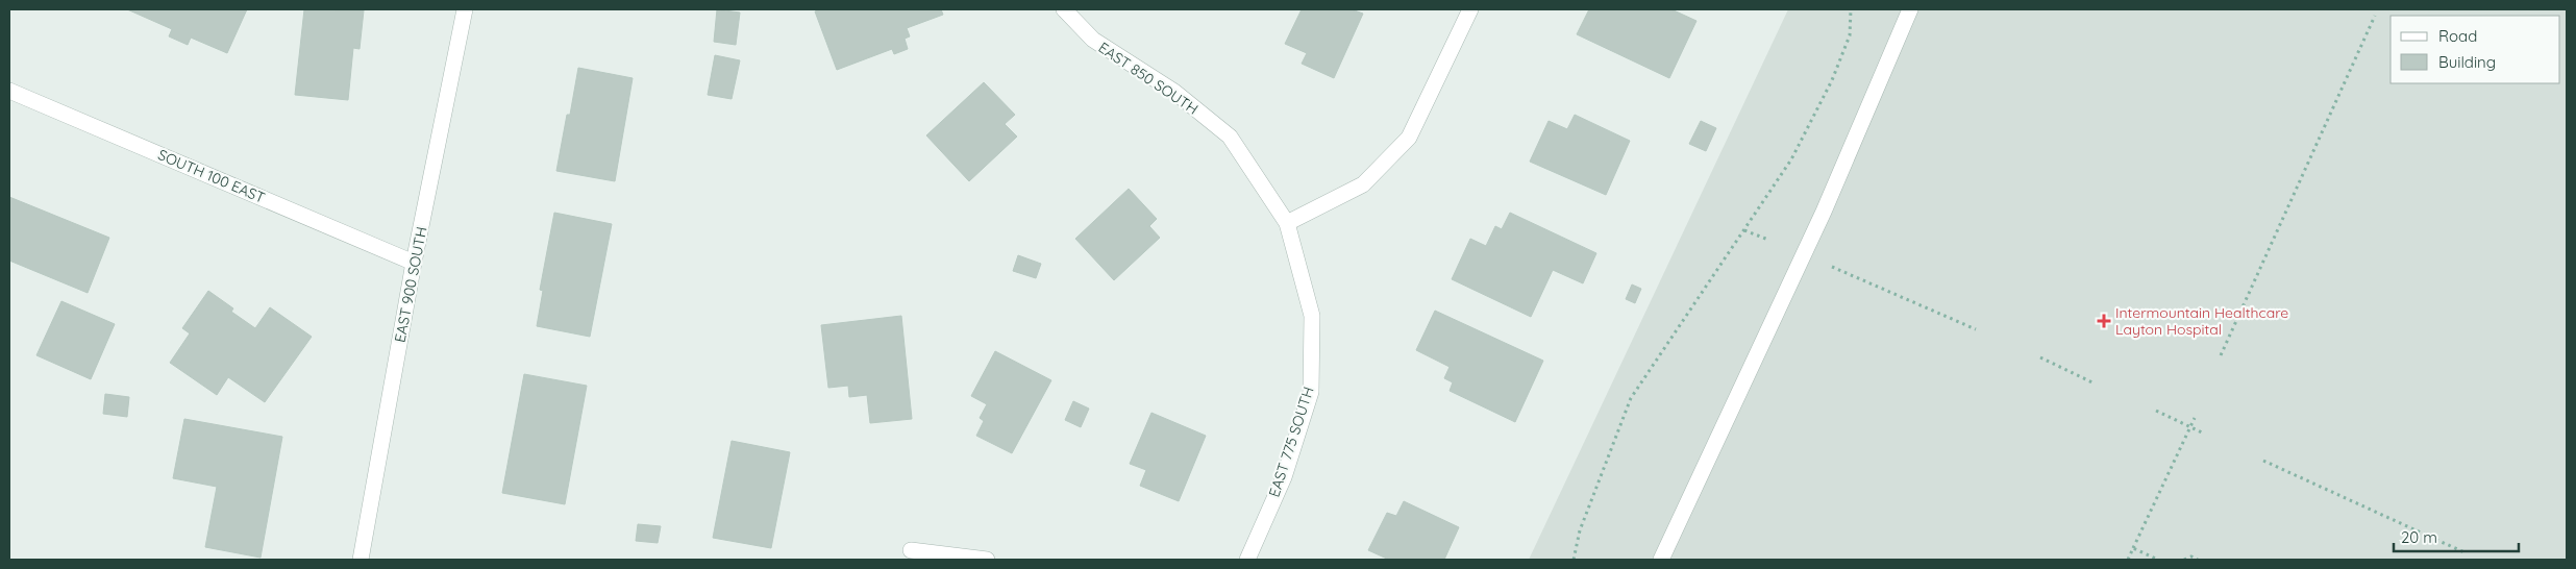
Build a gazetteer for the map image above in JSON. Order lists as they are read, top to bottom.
{
  "streets": {
    "street": [
      "EAST 850 SOUTH",
      "SOUTH 100 EAST",
      "EAST 900 SOUTH",
      "EAST 775 SOUTH"
    ]
  },
  "crossings": [
    ["EAST 850 SOUTH", "EAST 775 SOUTH"],
    ["SOUTH 100 EAST", "EAST 900 SOUTH"]
  ],
  "places": {
    "health": ["Intermountain Healthcare Layton Hospital"]
  },
  "legend": ["Road", "Building"],
  "scale_bar": "20 m"
}
